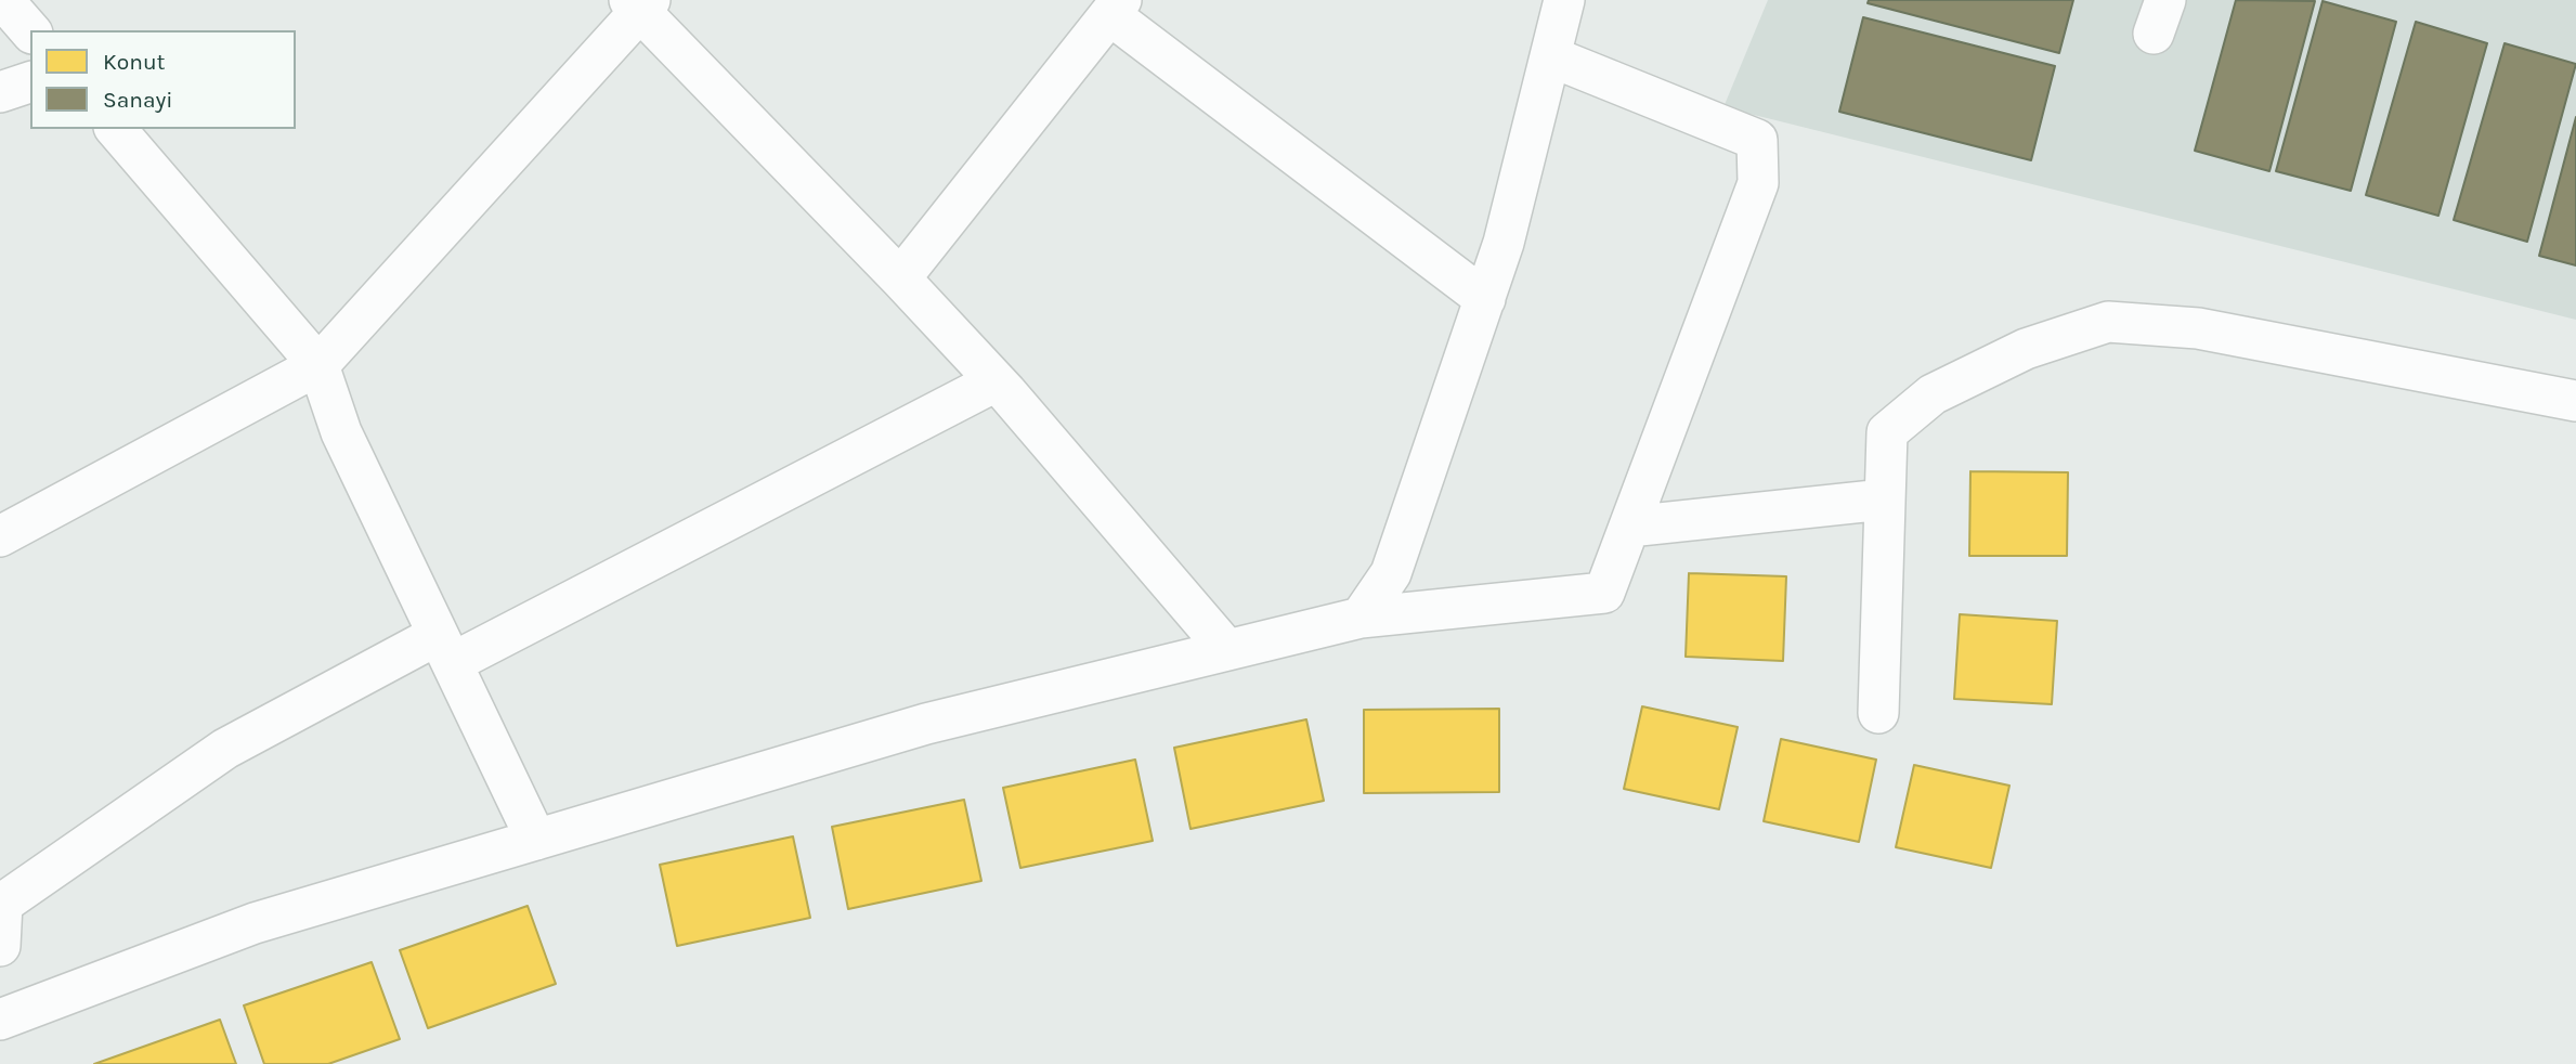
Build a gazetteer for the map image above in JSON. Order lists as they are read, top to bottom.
{
  "legend": ["Konut", "Sanayi"]
}
